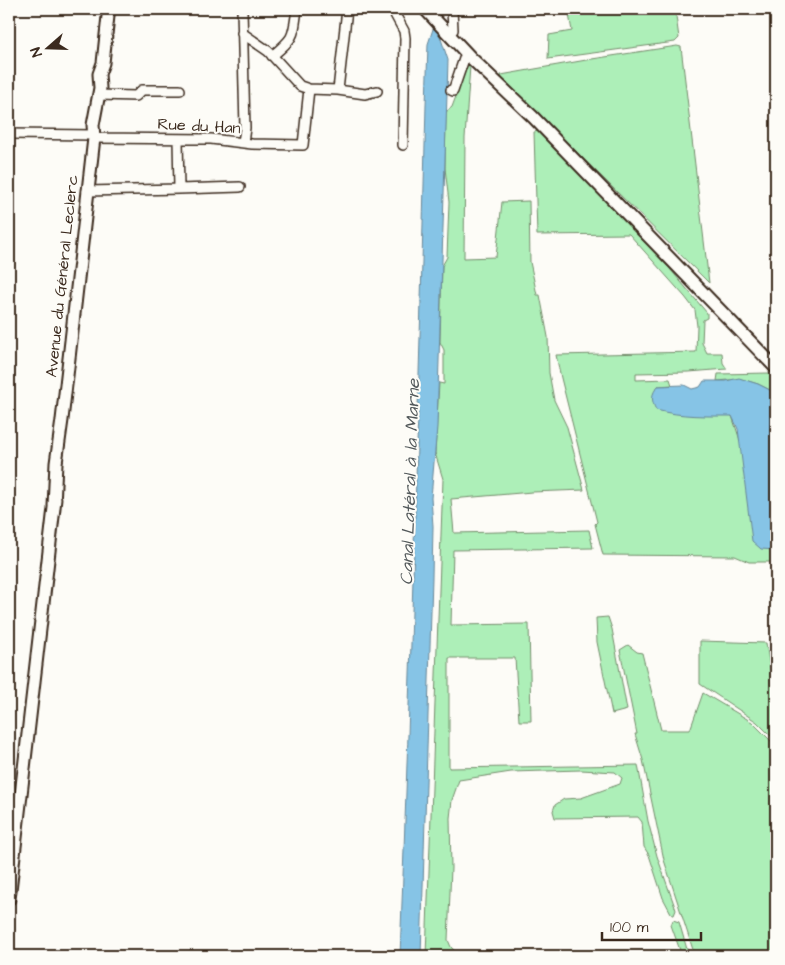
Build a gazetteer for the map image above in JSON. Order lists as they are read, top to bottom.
{
  "streets": {
    "main road": ["Avenue du Général Leclerc"],
    "street": ["Rue du Han"]
  },
  "crossings": [
    ["Rue du Han", "Avenue du Général Leclerc"]
  ],
  "water": ["Canal Latéral à la Marne"],
  "scale_bar": "100 m",
  "north": "left"
}
